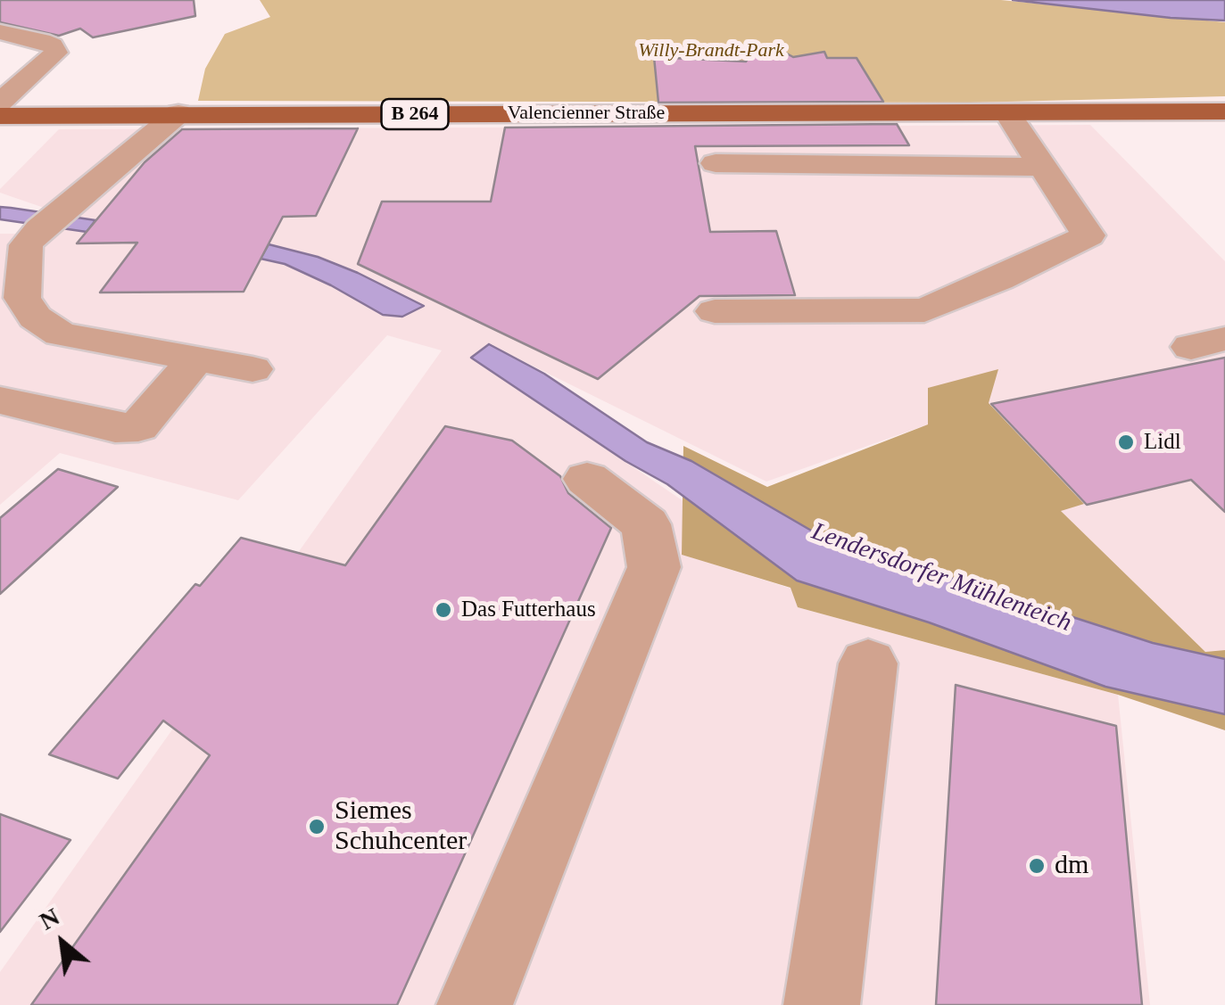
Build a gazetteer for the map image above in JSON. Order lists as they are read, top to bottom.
{
  "streets": {
    "main road": ["Valencienner Straße", "B 264"]
  },
  "water": ["Lendersdorfer Mühlenteich"],
  "parks": ["Willy-Brandt-Park"],
  "places": [
    "Lidl",
    "Das Futterhaus",
    "Siemes Schuhcenter",
    "dm"
  ],
  "north": "top left"
}
